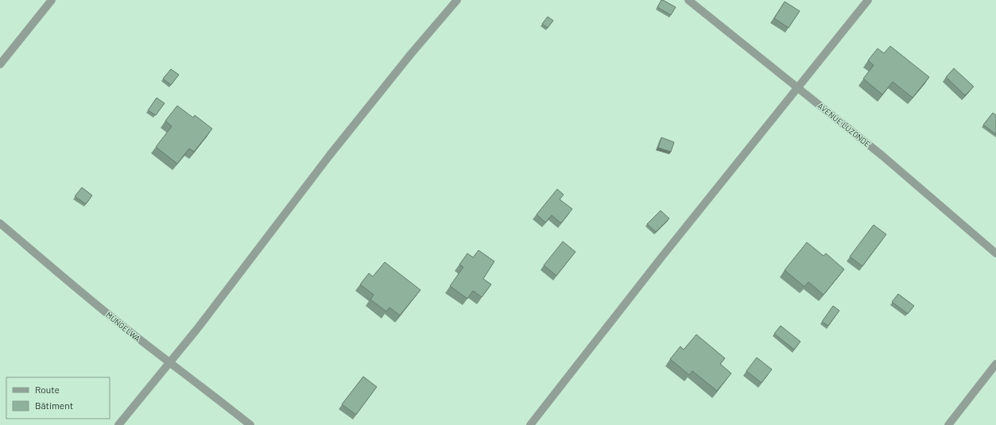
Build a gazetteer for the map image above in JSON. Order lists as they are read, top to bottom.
{
  "streets": {
    "street": ["AVENUE LUZONDE", "MUNGELWA"]
  },
  "legend": ["Route", "Bâtiment"]
}
